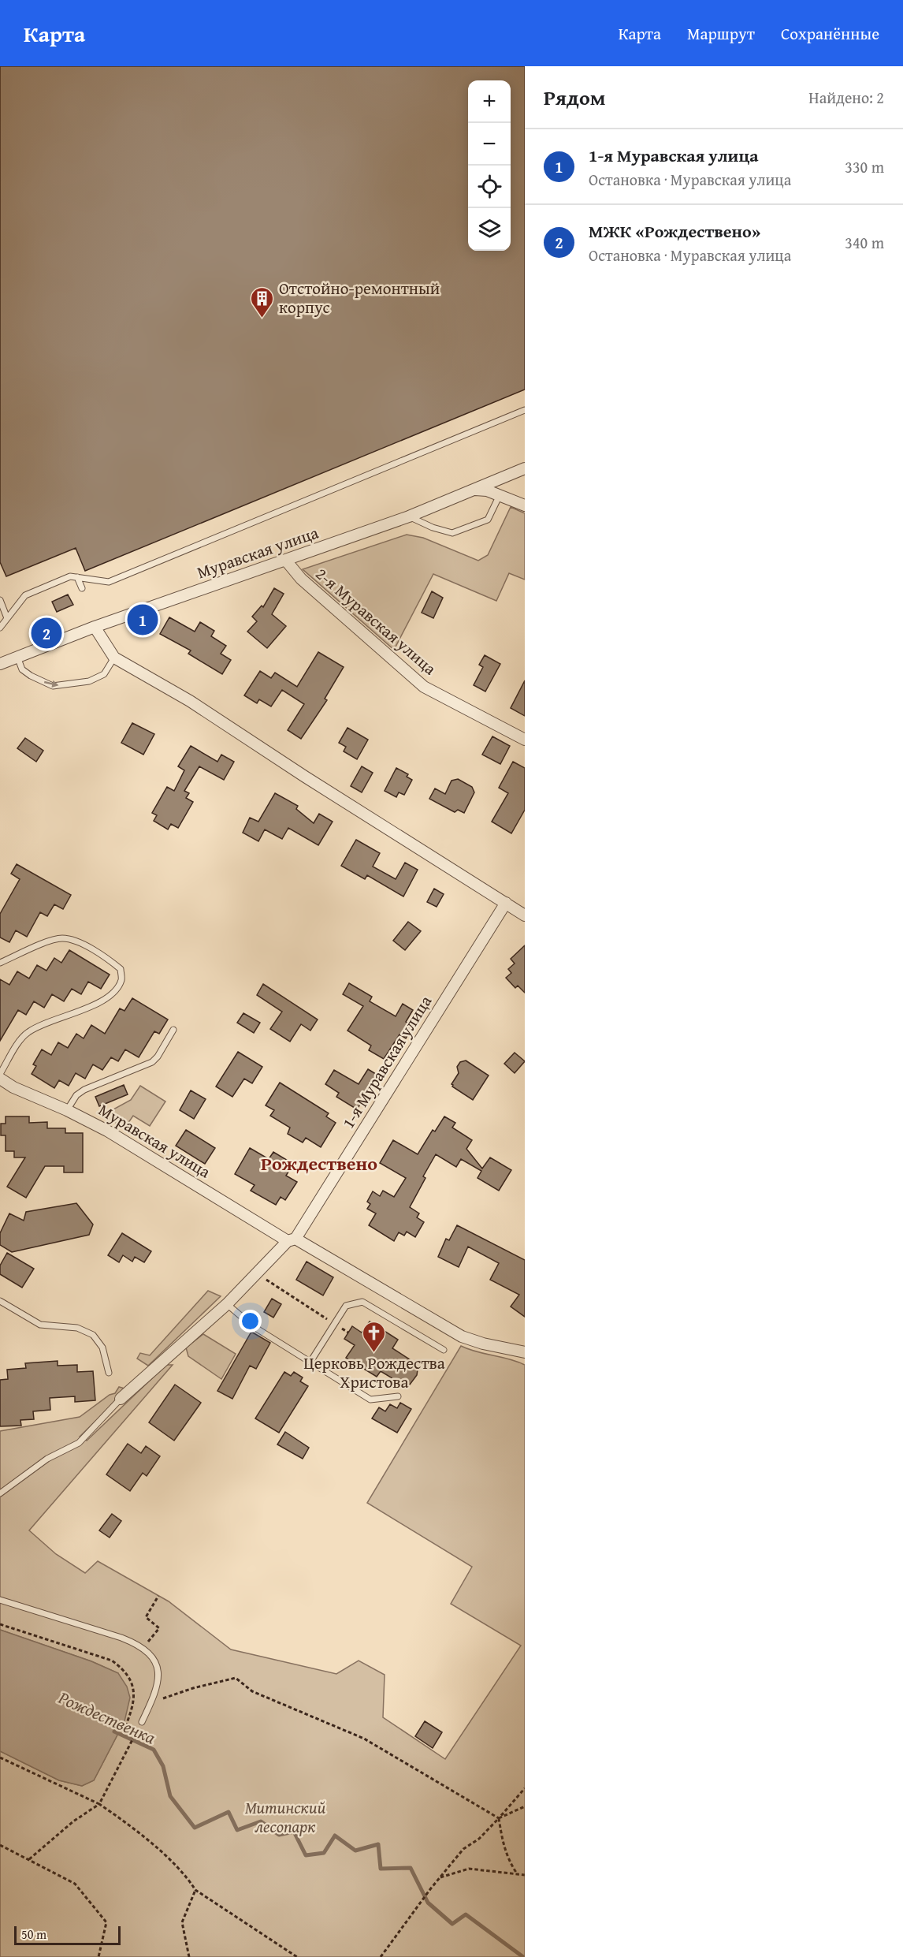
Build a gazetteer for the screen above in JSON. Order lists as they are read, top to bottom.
{
  "streets": {
    "street": ["Муравская улица", "2-я Муравская улица", "1-я Муравская улица"]
  },
  "crossings": [
    ["Муравская улица", "2-я Муравская улица"],
    ["Муравская улица", "1-я Муравская улица"]
  ],
  "districts": ["Рождествено"],
  "water": ["Рождественка"],
  "parks": ["Митинский лесопарк"],
  "places": {
    "building": ["Отстойно-ремонтный корпус"],
    "church": ["Церковь Рождества Христова"]
  },
  "scale_bar": "50 m",
  "page": {
    "header": "Карта",
    "nav": ["Карта", "Маршрут", "Сохранённые"],
    "heading": ["Рядом", "Найдено: 2"],
    "map_buttons": ["+", "−"],
    "list": [
      {
        "mark": "1",
        "name": "1-я Муравская улица",
        "note": "Остановка · Муравская улица",
        "value": "330 m"
      },
      {
        "mark": "2",
        "name": "МЖК «Рождествено»",
        "note": "Остановка · Муравская улица",
        "value": "340 m"
      }
    ],
    "pins": ["1", "2"],
    "scale": "50 m"
  }
}
